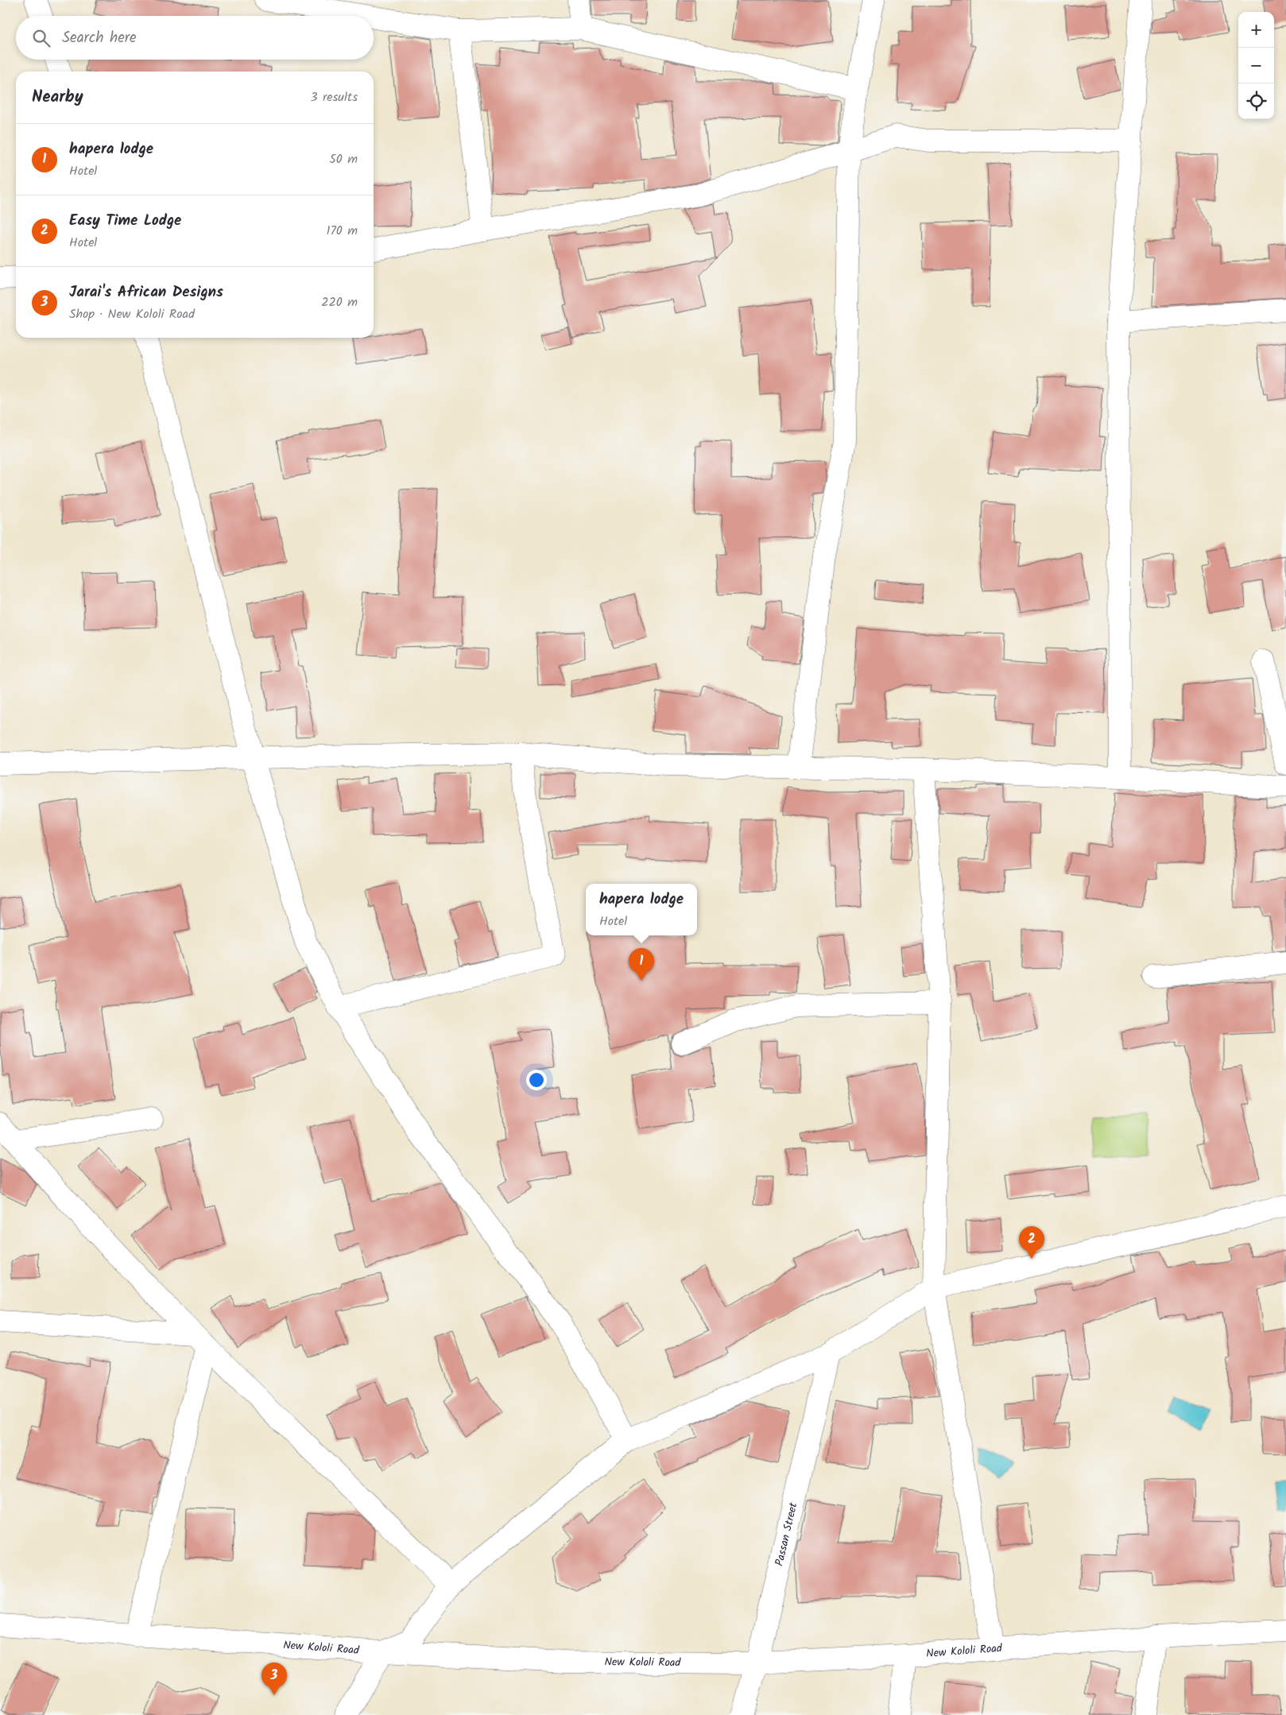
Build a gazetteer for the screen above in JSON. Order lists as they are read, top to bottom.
{
  "streets": {
    "street": ["Passan Street", "New Kololi Road"]
  },
  "crossings": [
    ["Passan Street", "New Kololi Road"]
  ],
  "page": {
    "map_buttons": ["+", "−"],
    "search": "Search here",
    "heading": ["Nearby", "3 results"],
    "list": [
      {
        "mark": "1",
        "name": "hapera lodge",
        "note": "Hotel",
        "value": "50 m"
      },
      {
        "mark": "2",
        "name": "Easy Time Lodge",
        "note": "Hotel",
        "value": "170 m"
      },
      {
        "mark": "3",
        "name": "Jarai's African Designs",
        "note": "Shop · New Kololi Road",
        "value": "220 m"
      }
    ],
    "popup": ["hapera lodge", "Hotel"],
    "pins": ["1", "2", "3"]
  }
}
